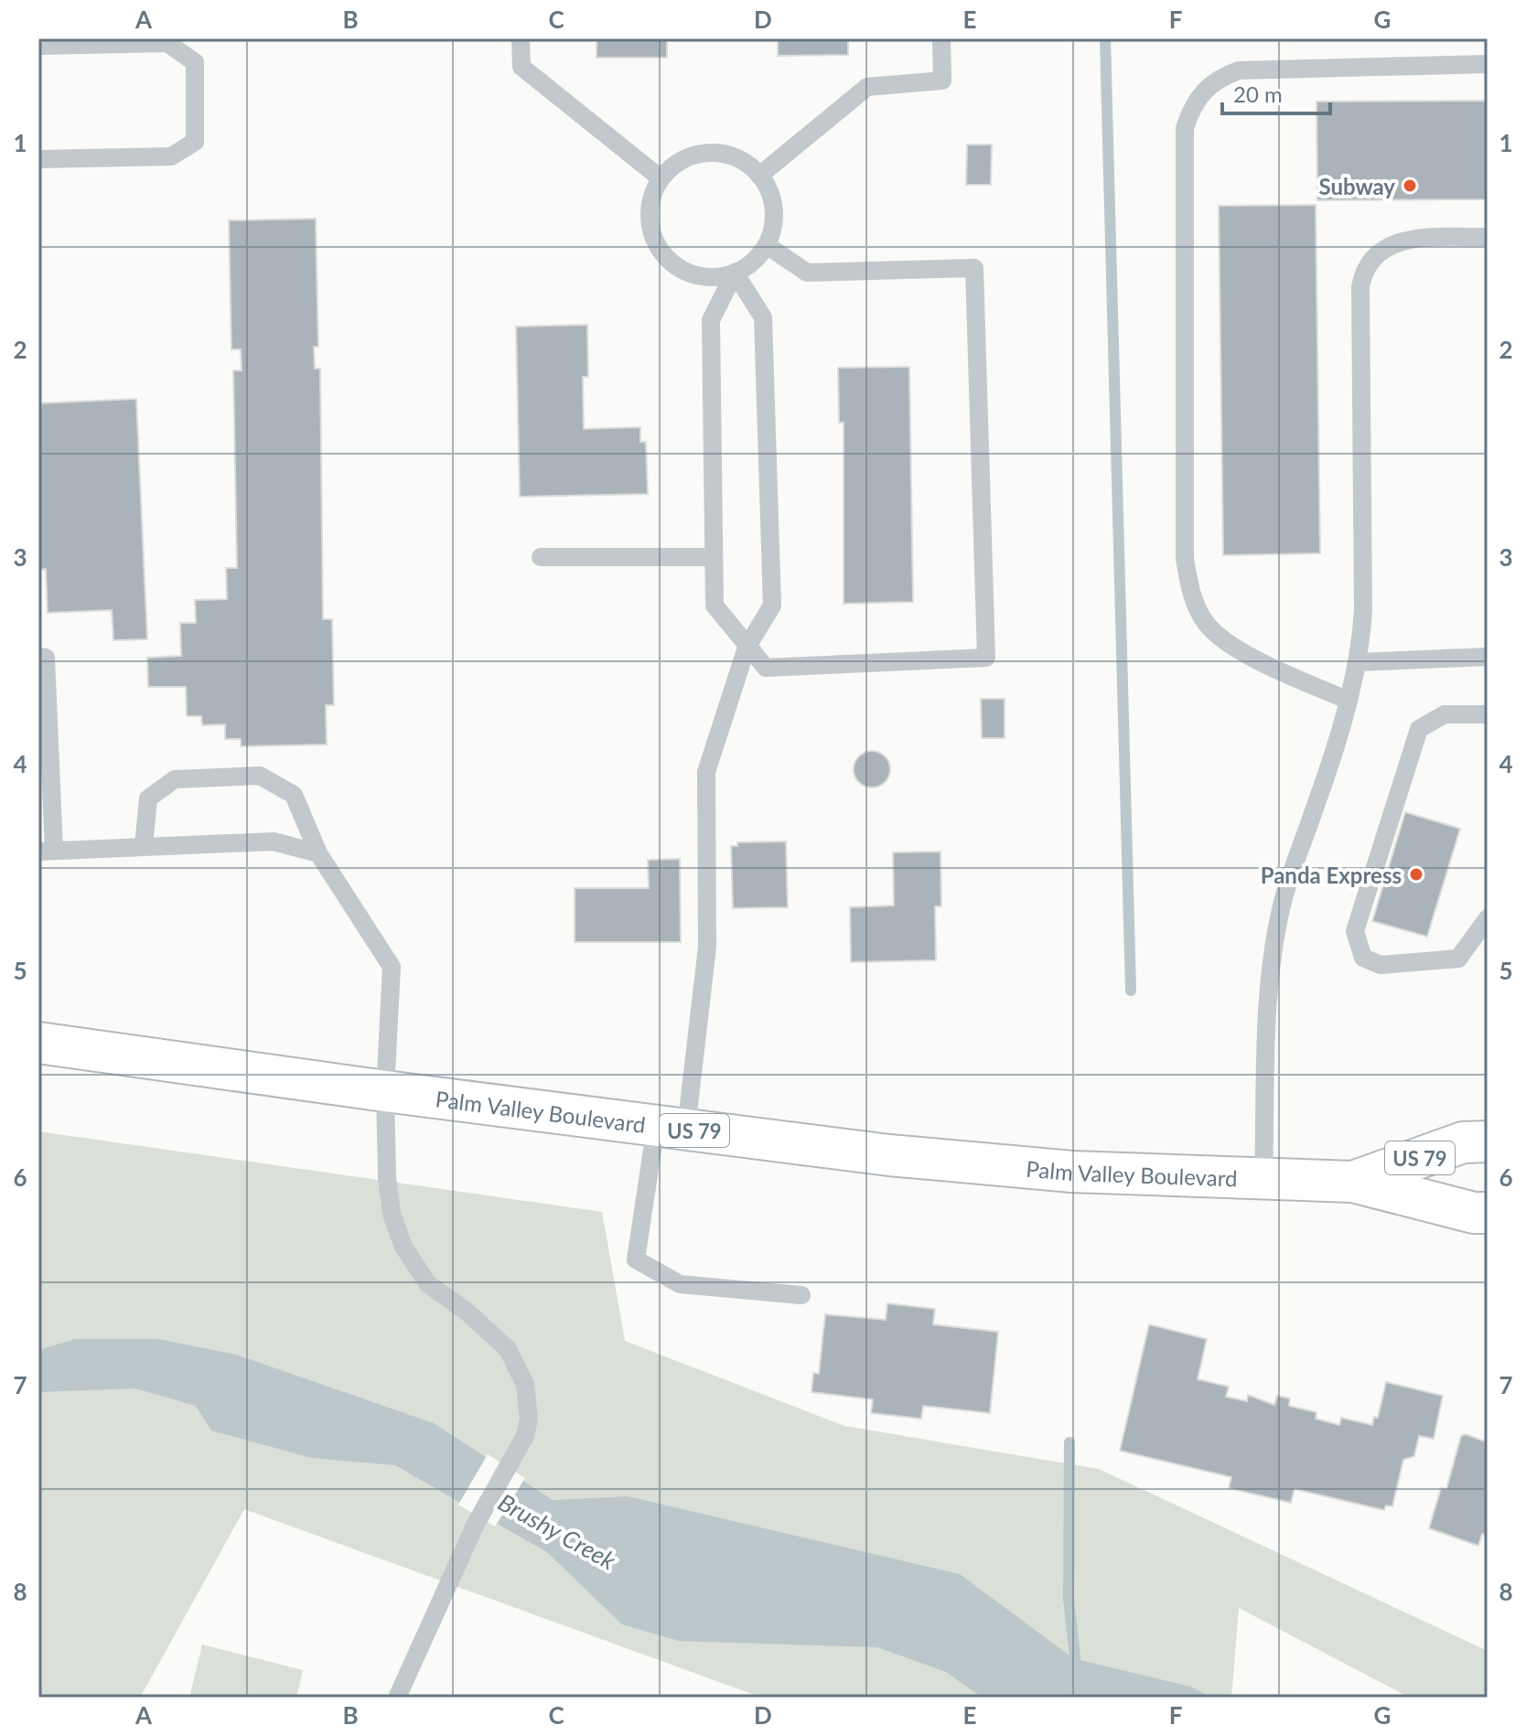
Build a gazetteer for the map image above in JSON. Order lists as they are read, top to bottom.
{
  "streets": {
    "highway": ["Palm Valley Boulevard", "US 79"]
  },
  "water": ["Brushy Creek"],
  "places": ["Subway", "Panda Express"],
  "scale_bar": "20 m",
  "grid": {
    "columns": [
      "A",
      "B",
      "C",
      "D",
      "E",
      "F",
      "G"
    ],
    "rows": [
      "1",
      "2",
      "3",
      "4",
      "5",
      "6",
      "7",
      "8"
    ]
  }
}
